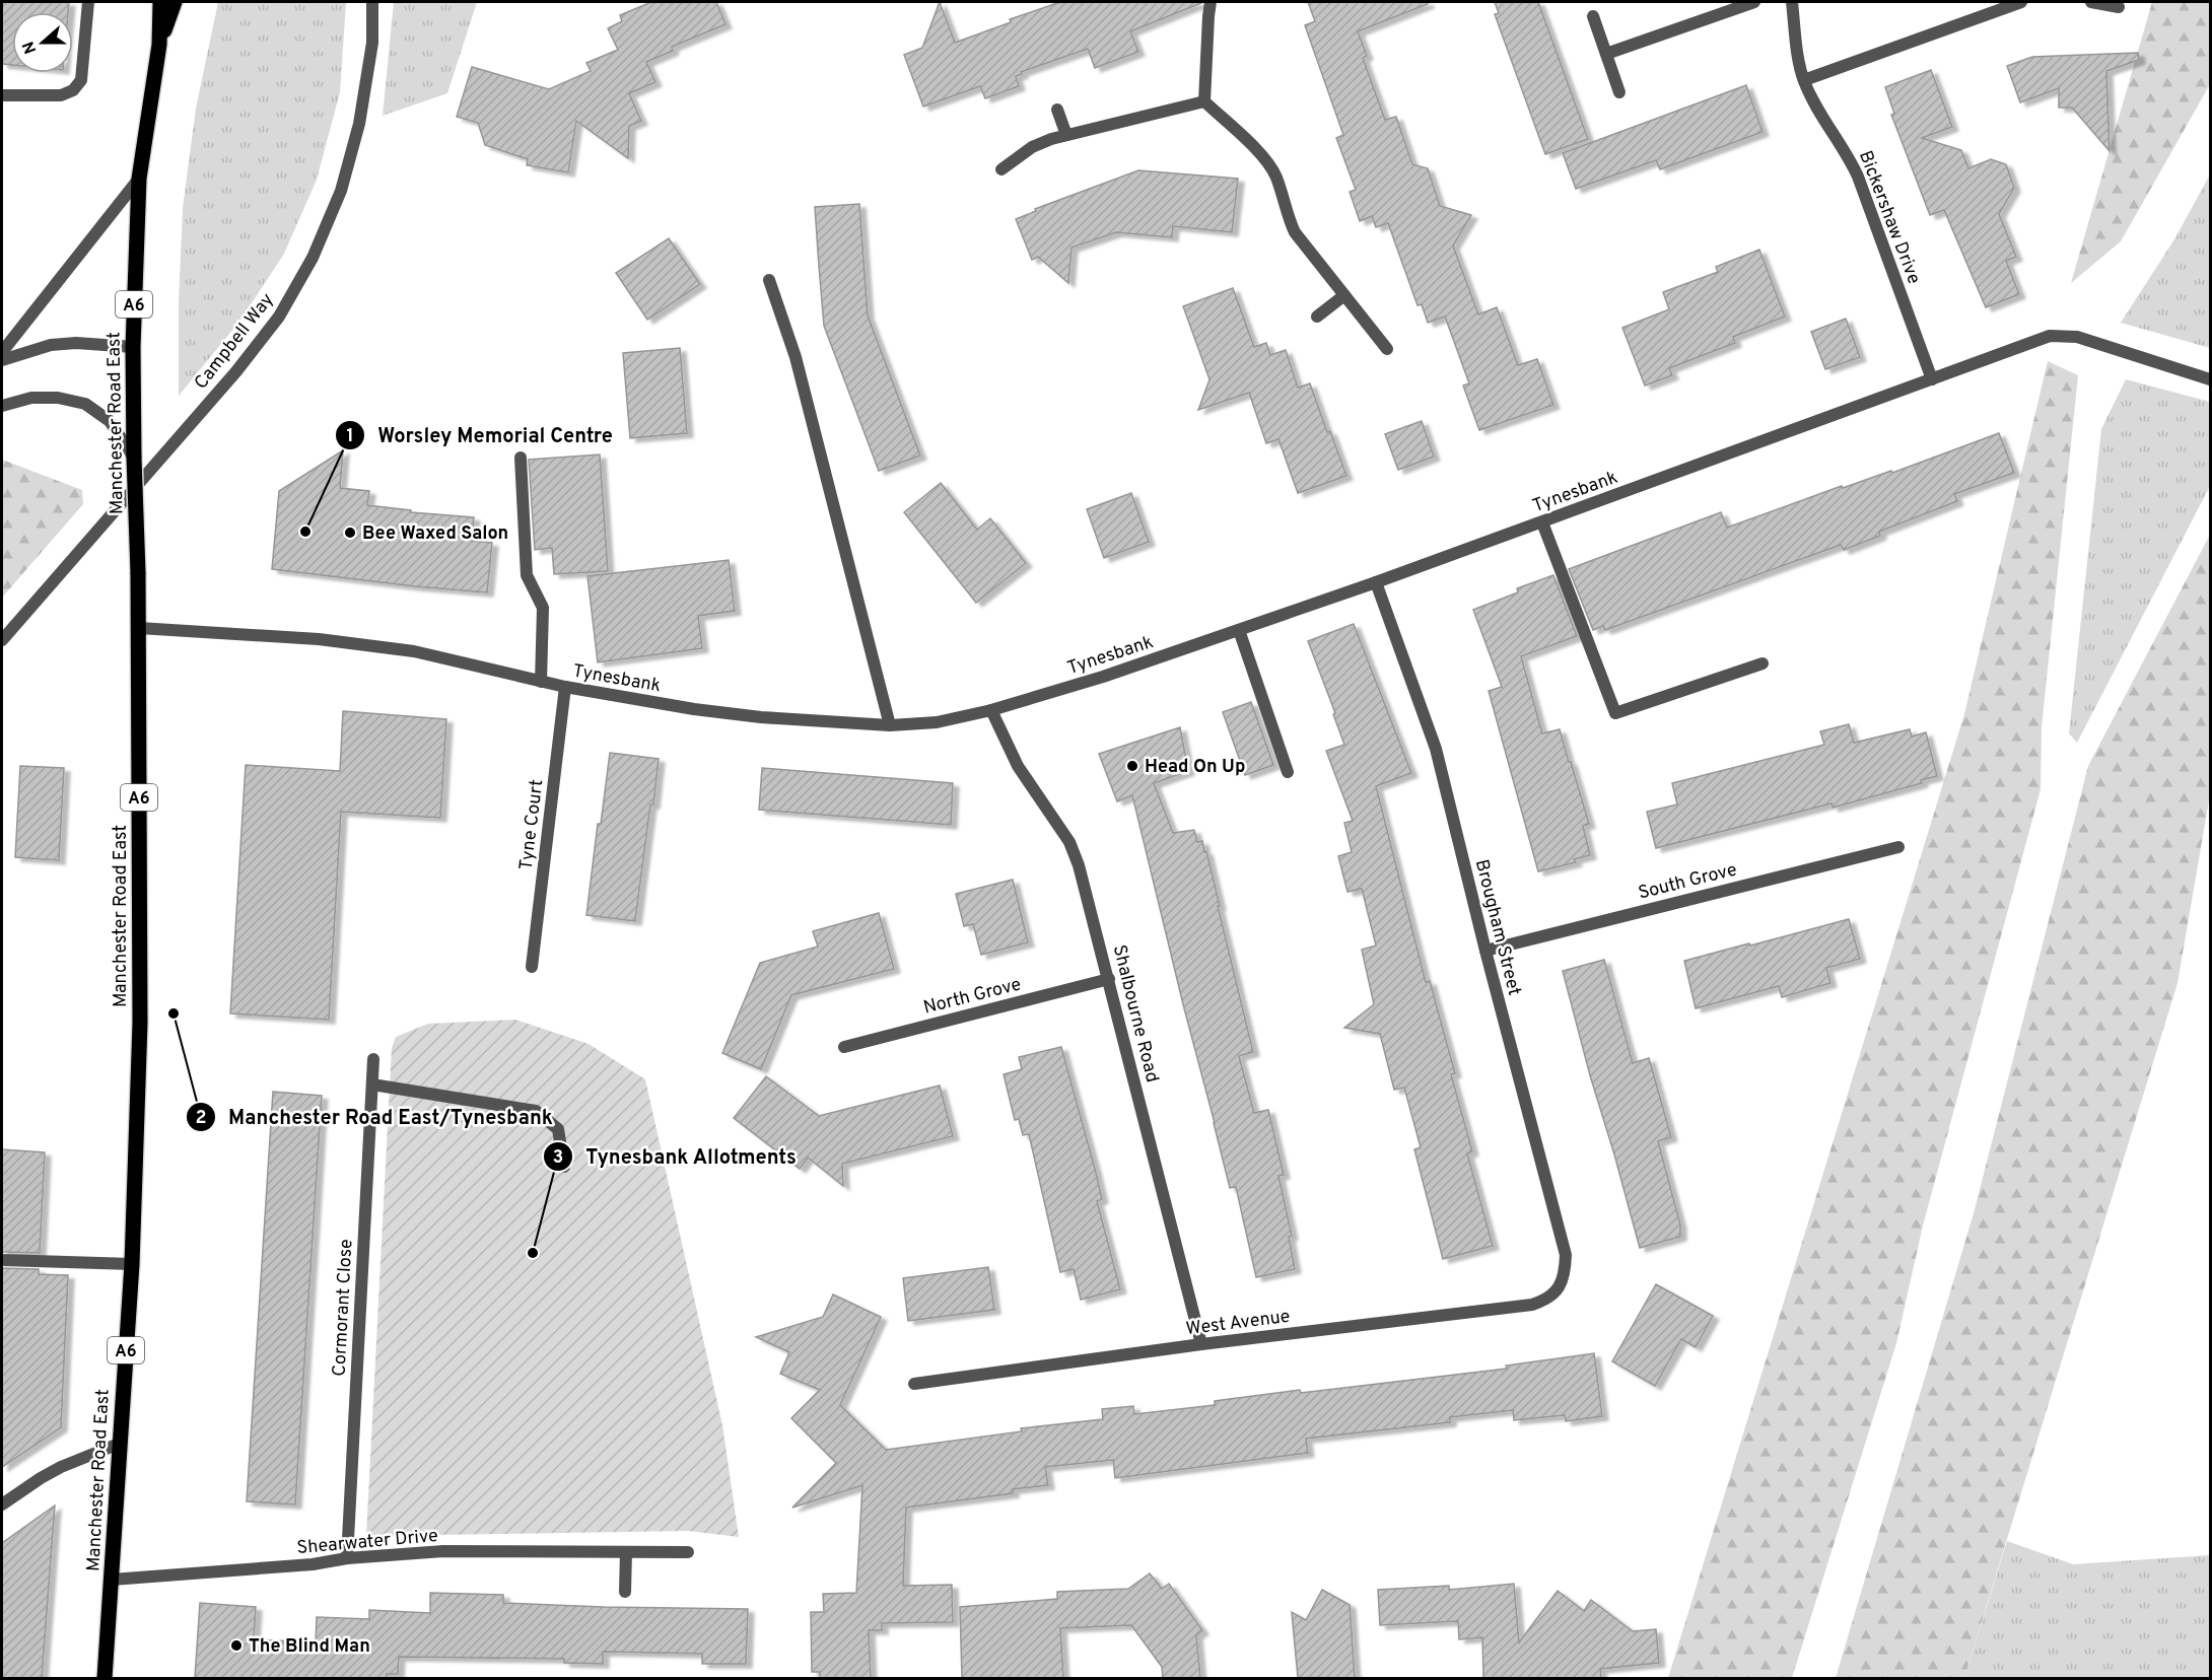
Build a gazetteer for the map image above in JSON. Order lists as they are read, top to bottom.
{
  "streets": {
    "main road": ["A6", "Manchester Road East"],
    "street": [
      "Bickershaw Drive",
      "Campbell Way",
      "Tynesbank",
      "Tyne Court",
      "South Grove",
      "Brougham Street",
      "North Grove",
      "Shalbourne Road",
      "Cormorant Close",
      "West Avenue",
      "Shearwater Drive"
    ]
  },
  "crossings": [
    ["Bickershaw Drive", "Tynesbank"],
    ["A6", "Manchester Road East"],
    ["Manchester Road East", "Tynesbank"],
    ["Manchester Road East", "Shearwater Drive"],
    ["Tynesbank", "Tyne Court"],
    ["Tynesbank", "Brougham Street"],
    ["Tynesbank", "Shalbourne Road"],
    ["South Grove", "Brougham Street"],
    ["Brougham Street", "West Avenue"],
    ["North Grove", "Shalbourne Road"],
    ["Shalbourne Road", "West Avenue"],
    ["Cormorant Close", "Shearwater Drive"]
  ],
  "places": [
    "Worsley Memorial Centre",
    "Bee Waxed Salon",
    "Head On Up",
    "Manchester Road East/Tynesbank",
    "Tynesbank Allotments",
    "The Blind Man"
  ],
  "north": "left"
}
